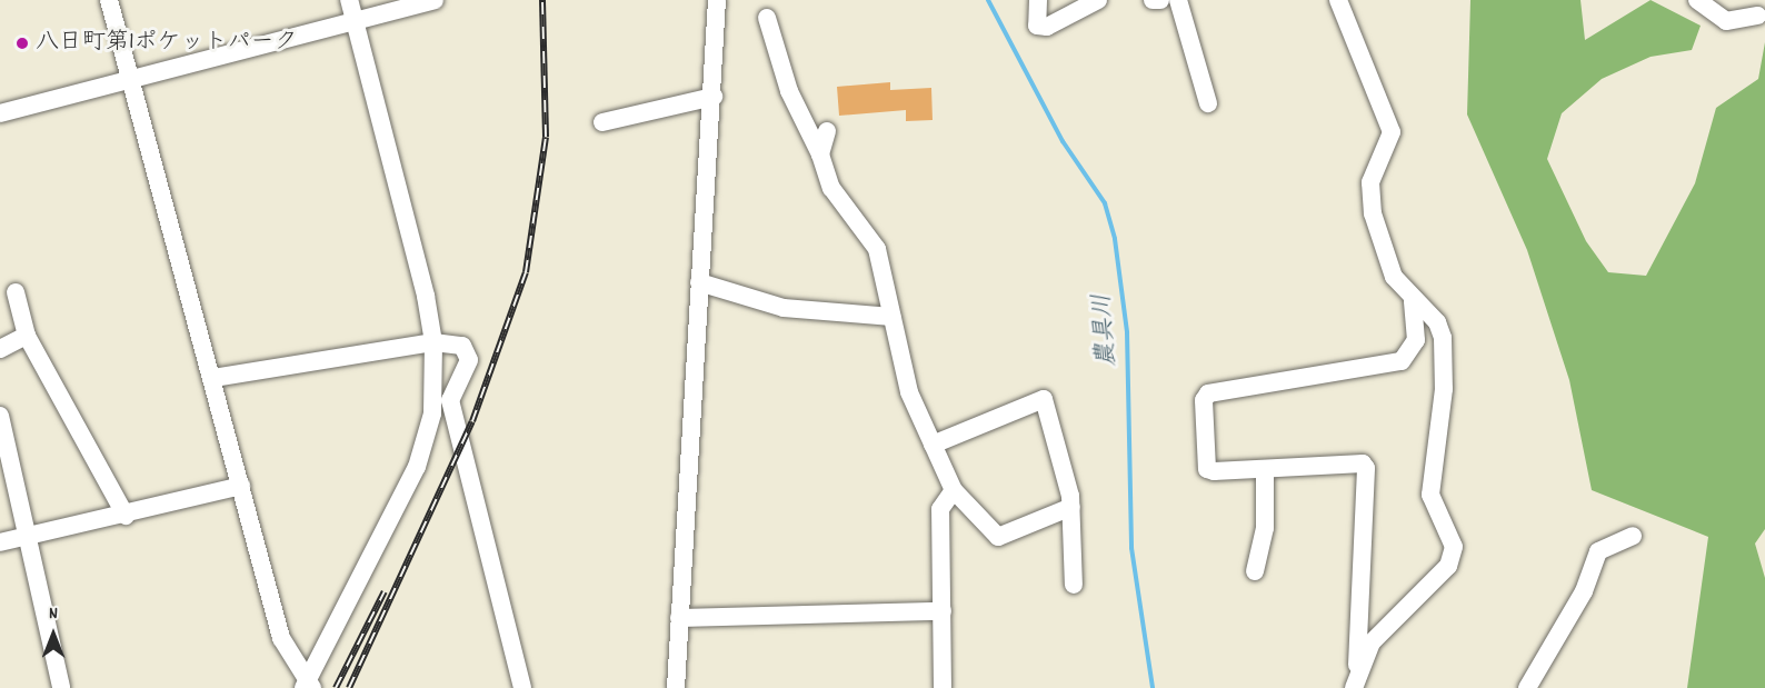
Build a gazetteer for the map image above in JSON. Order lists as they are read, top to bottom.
{
  "water": ["農具川"],
  "places": ["八日町第1ポケットパーク"],
  "north": "top"
}
